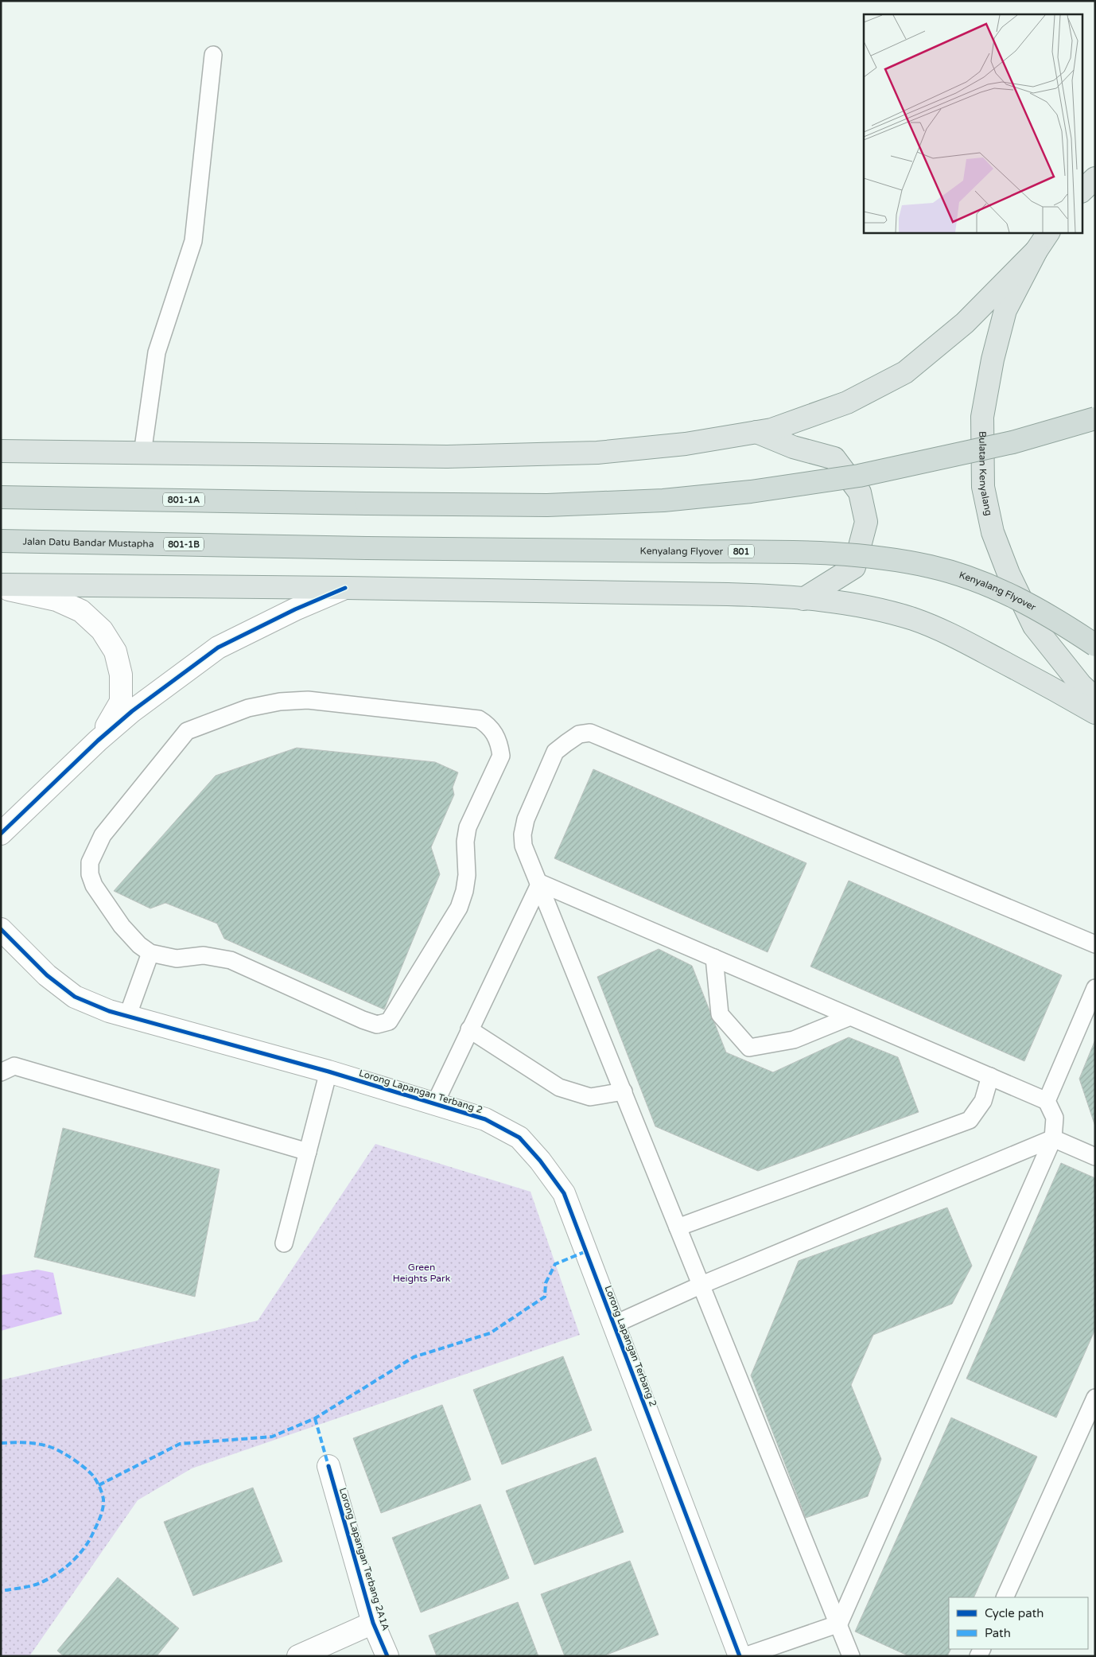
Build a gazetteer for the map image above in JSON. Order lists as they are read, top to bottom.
{
  "streets": {
    "highway": [
      "801-1A",
      "Jalan Datu Bandar Mustapha",
      "801-1B",
      "Kenyalang Flyover",
      "801"
    ],
    "main road": ["Bulatan Kenyalang"],
    "street": ["Lorong Lapangan Terbang 2", "Lorong Lapangan Terbang 2A1A"]
  },
  "crossings": [
    ["Jalan Datu Bandar Mustapha", "Kenyalang Flyover"]
  ],
  "parks": ["Green Heights Park"],
  "legend": ["Cycle path", "Path"]
}
